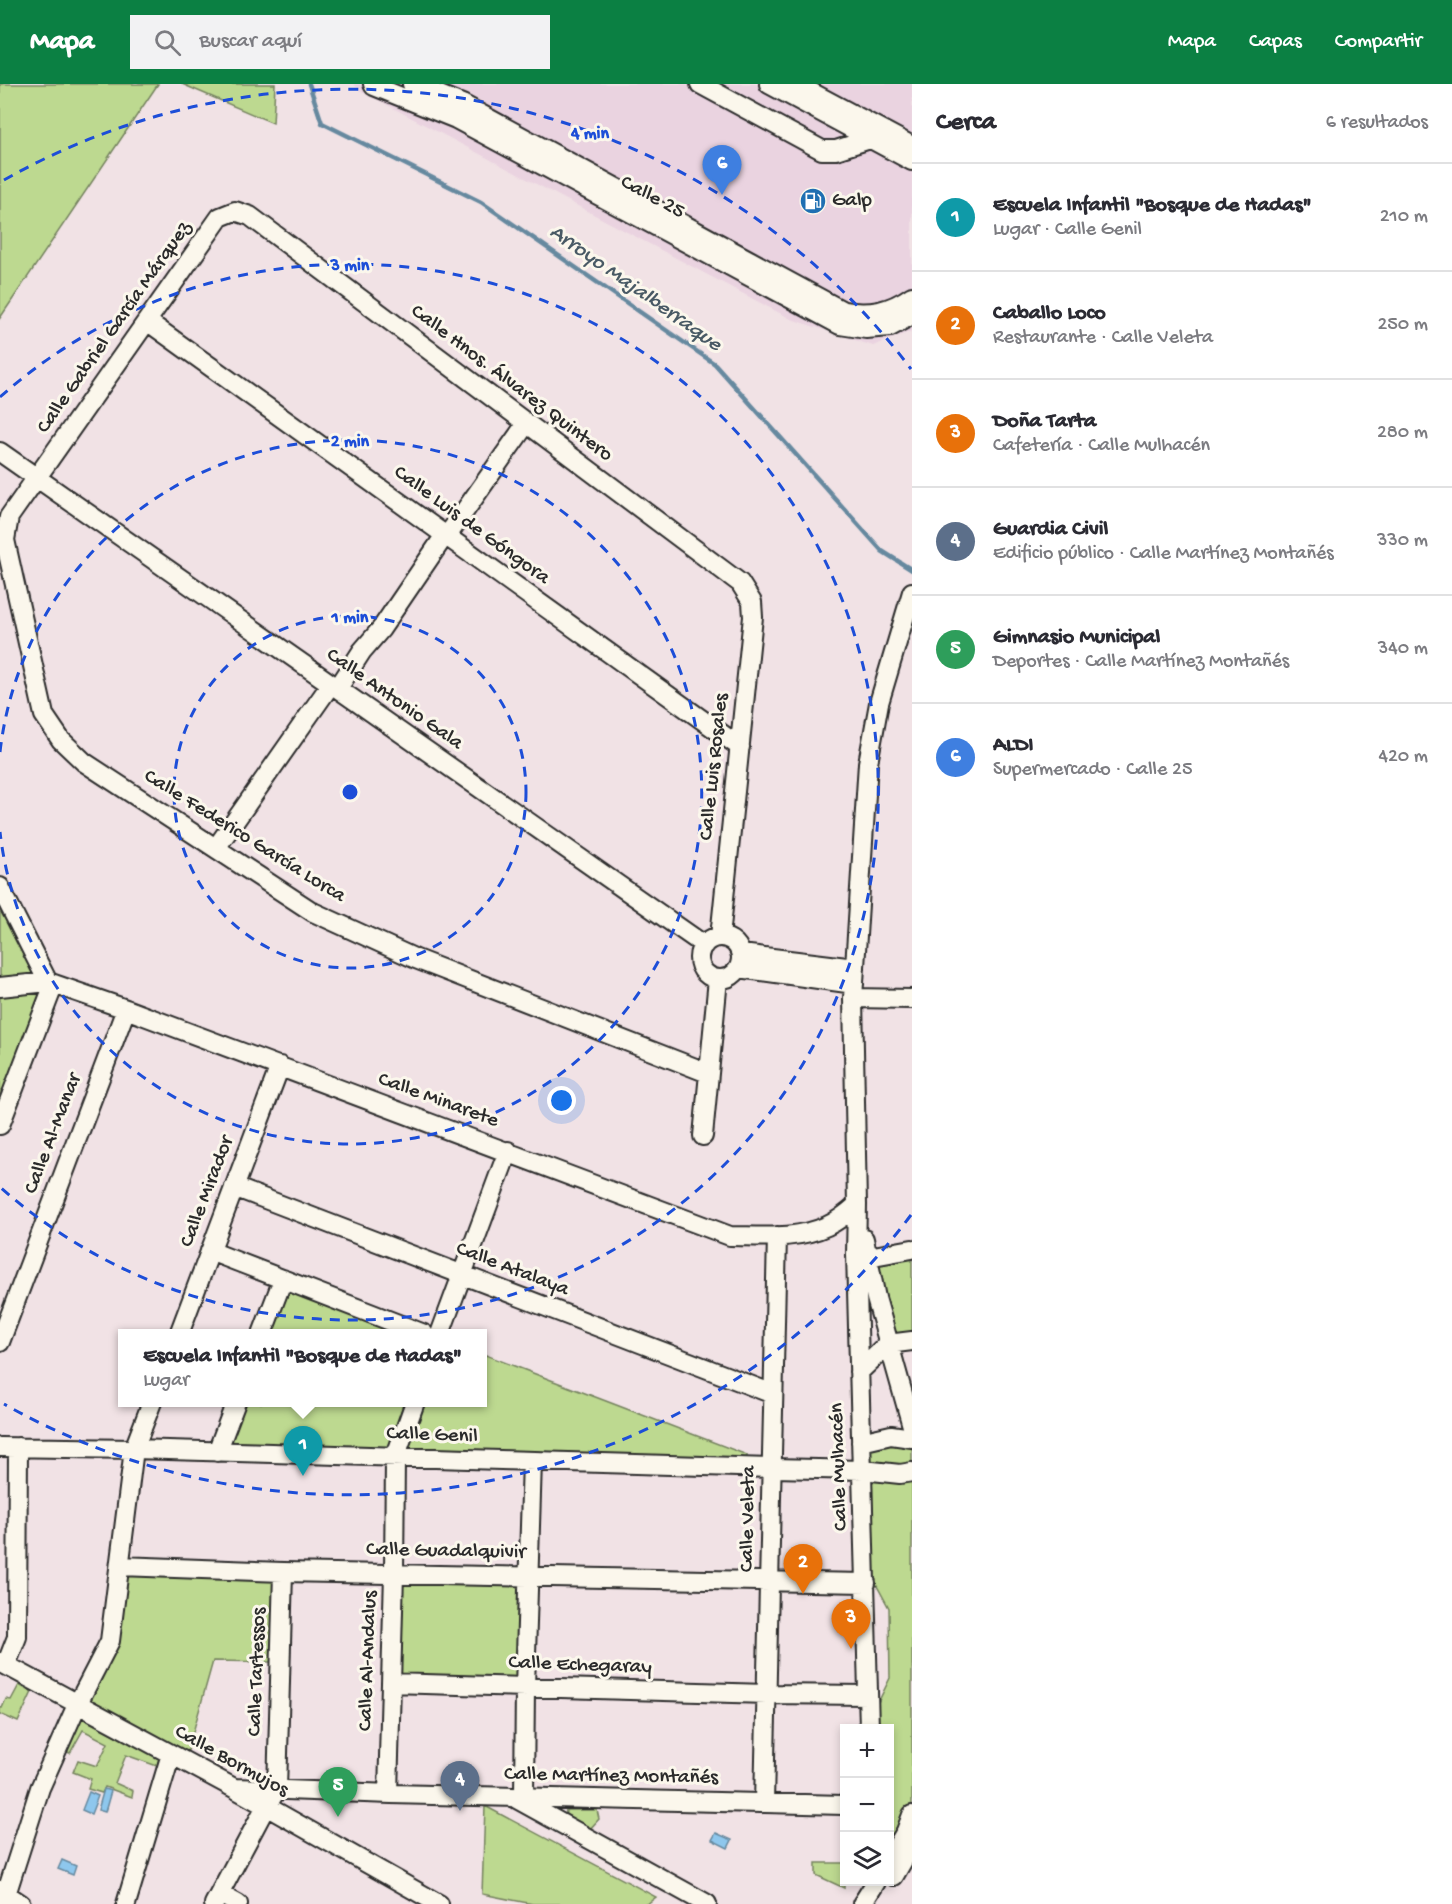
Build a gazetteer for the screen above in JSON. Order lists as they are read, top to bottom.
{
  "streets": {
    "street": [
      "Calle 25",
      "Calle Gabriel García Márquez",
      "Calle Hnos. Álvarez Quintero",
      "Calle Luis de Góngora",
      "Calle Antonio Gala",
      "Calle Luis Rosales",
      "Calle Federico García Lorca",
      "Calle Minarete",
      "Calle Al-Manar",
      "Calle Mirador",
      "Calle Atalaya",
      "Calle Genil",
      "Calle Mulhacén",
      "Calle Veleta",
      "Calle Guadalquivir",
      "Calle Al-Andalus",
      "Calle Echegaray",
      "Calle Tartessos",
      "Calle Bormujos",
      "Calle Martínez Montañés"
    ]
  },
  "crossings": [
    ["Calle Gabriel García Márquez", "Calle Hnos. Álvarez Quintero"],
    ["Calle Gabriel García Márquez", "Calle Luis de Góngora"],
    ["Calle Gabriel García Márquez", "Calle Antonio Gala"],
    ["Calle Gabriel García Márquez", "Calle Federico García Lorca"],
    ["Calle Hnos. Álvarez Quintero", "Calle Luis Rosales"],
    ["Calle Luis de Góngora", "Calle Luis Rosales"],
    ["Calle Antonio Gala", "Calle Luis Rosales"],
    ["Calle Antonio Gala", "Calle Federico García Lorca"],
    ["Calle Minarete", "Calle Al-Manar"],
    ["Calle Minarete", "Calle Mirador"],
    ["Calle Minarete", "Calle Mulhacén"],
    ["Calle Minarete", "Calle Veleta"],
    ["Calle Mirador", "Calle Atalaya"],
    ["Calle Atalaya", "Calle Veleta"],
    ["Calle Genil", "Calle Mulhacén"],
    ["Calle Genil", "Calle Veleta"],
    ["Calle Genil", "Calle Al-Andalus"],
    ["Calle Mulhacén", "Calle Guadalquivir"],
    ["Calle Mulhacén", "Calle Echegaray"],
    ["Calle Veleta", "Calle Guadalquivir"],
    ["Calle Veleta", "Calle Echegaray"],
    ["Calle Veleta", "Calle Martínez Montañés"],
    ["Calle Guadalquivir", "Calle Al-Andalus"],
    ["Calle Guadalquivir", "Calle Tartessos"],
    ["Calle Al-Andalus", "Calle Echegaray"],
    ["Calle Al-Andalus", "Calle Martínez Montañés"],
    ["Calle Tartessos", "Calle Martínez Montañés"],
    ["Calle Bormujos", "Calle Martínez Montañés"]
  ],
  "water": ["Arroyo Majalberraque"],
  "places": {
    "fuel station": ["Galp"]
  },
  "page": {
    "header": "Mapa",
    "search": "Buscar aquí",
    "nav": ["Mapa", "Capas", "Compartir"],
    "heading": ["Cerca", "6 resultados"],
    "pins": [
      "6",
      "1",
      "2",
      "3",
      "4",
      "5"
    ],
    "list": [
      {
        "mark": "1",
        "name": "Escuela Infantil \"Bosque de Hadas\"",
        "note": "Lugar · Calle Genil",
        "value": "210 m"
      },
      {
        "mark": "2",
        "name": "Caballo Loco",
        "note": "Restaurante · Calle Veleta",
        "value": "250 m"
      },
      {
        "mark": "3",
        "name": "Doña Tarta",
        "note": "Cafetería · Calle Mulhacén",
        "value": "280 m"
      },
      {
        "mark": "4",
        "name": "Guardia Civil",
        "note": "Edificio público · Calle Martínez Montañés",
        "value": "330 m"
      },
      {
        "mark": "5",
        "name": "Gimnasio Municipal",
        "note": "Deportes · Calle Martínez Montañés",
        "value": "340 m"
      },
      {
        "mark": "6",
        "name": "ALDI",
        "note": "Supermercado · Calle 25",
        "value": "420 m"
      }
    ],
    "popup": ["Escuela Infantil \"Bosque de Hadas\"", "Lugar"],
    "map_buttons": ["+", "−"]
  },
  "rings": [
    "4 min",
    "3 min",
    "2 min",
    "1 min"
  ]
}
